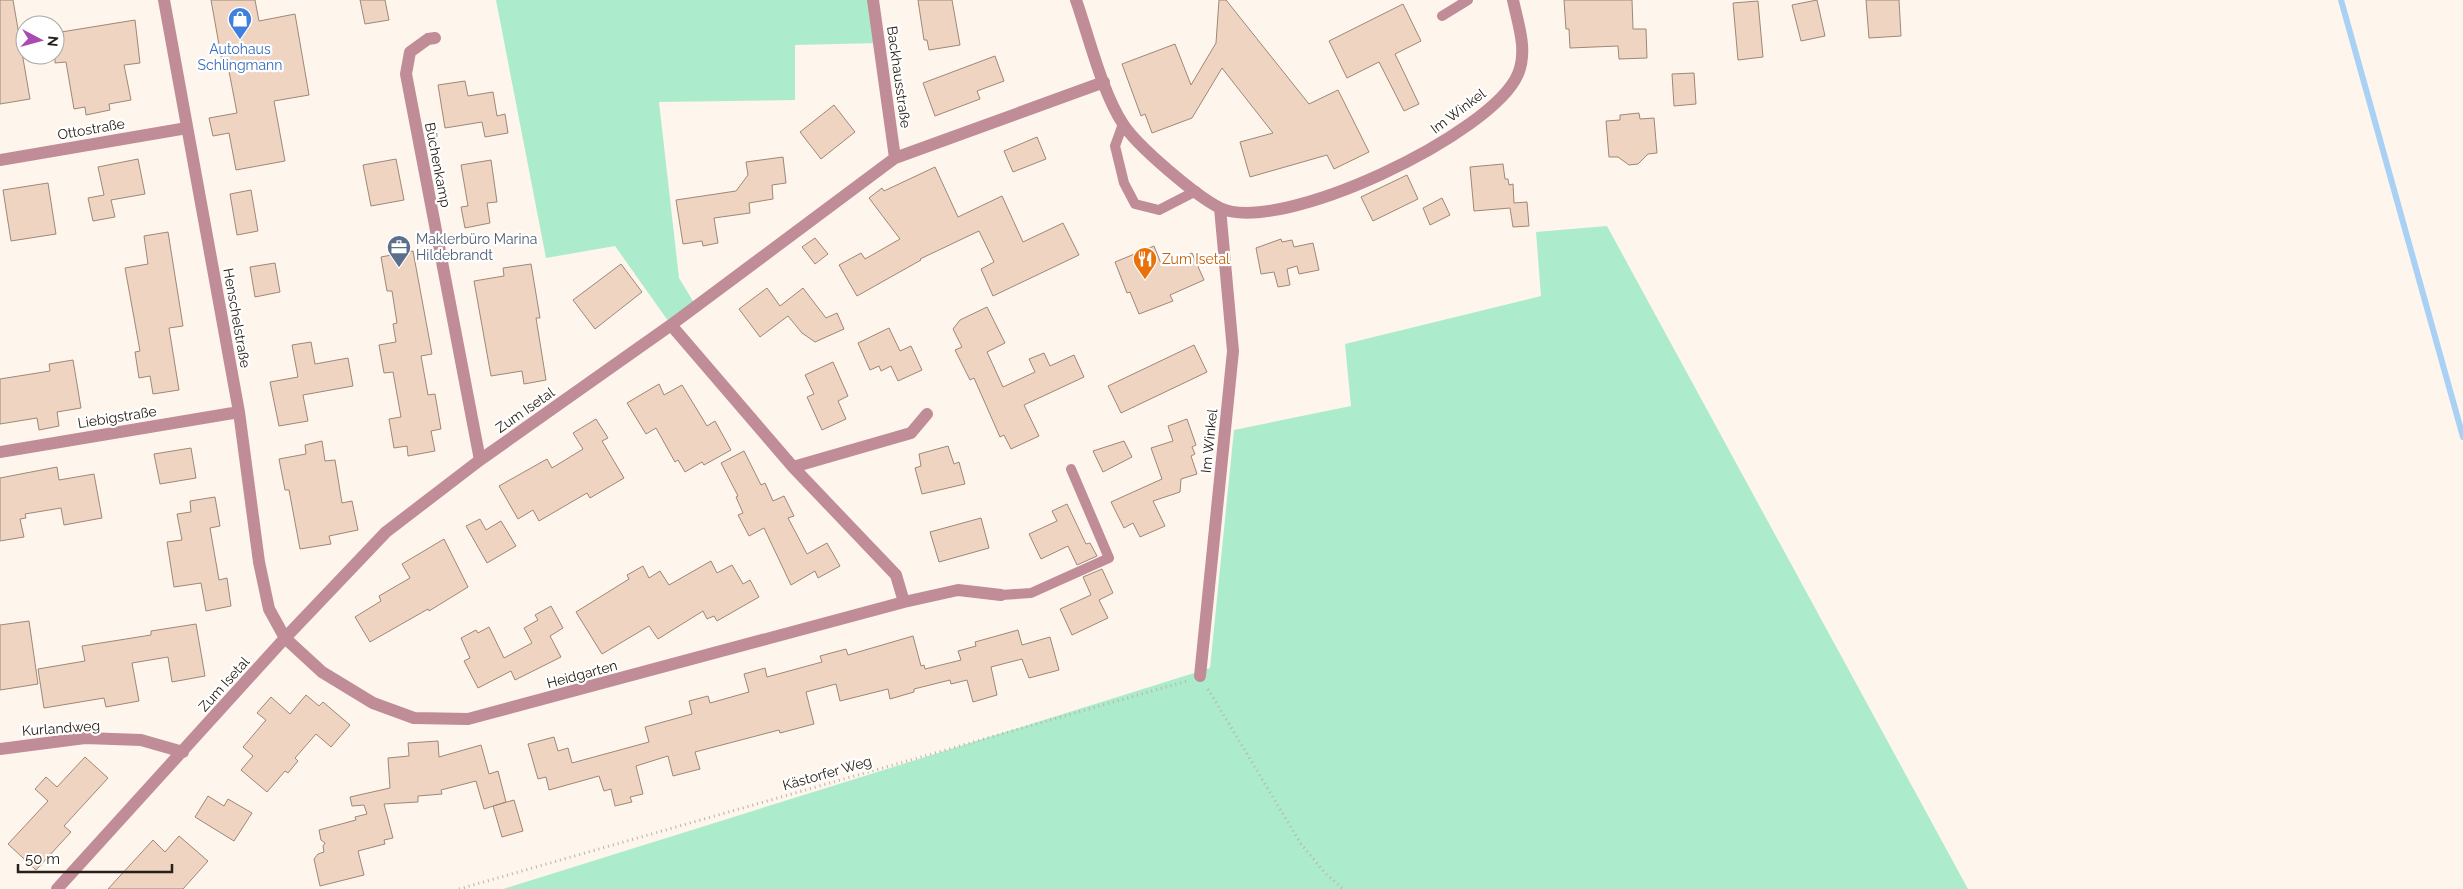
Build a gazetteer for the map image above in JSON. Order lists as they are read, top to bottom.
{
  "streets": {
    "street": [
      "Backhausstraße",
      "Im Winkel",
      "Ottostraße",
      "Büchenkamp",
      "Henschelstraße",
      "Zum Isetal",
      "Liebigstraße",
      "Heidgarten",
      "Kurlandweg"
    ],
    "path": ["Kästorfer Weg"]
  },
  "crossings": [
    ["Backhausstraße", "Zum Isetal"],
    ["Im Winkel", "Zum Isetal"],
    ["Im Winkel", "Kästorfer Weg"],
    ["Ottostraße", "Henschelstraße"],
    ["Büchenkamp", "Zum Isetal"],
    ["Henschelstraße", "Zum Isetal"],
    ["Henschelstraße", "Liebigstraße"],
    ["Henschelstraße", "Heidgarten"],
    ["Zum Isetal", "Heidgarten"],
    ["Zum Isetal", "Kurlandweg"]
  ],
  "places": {
    "shop": ["Autohaus Schlingmann"],
    "office": ["Maklerbüro Marina Hildebrandt"],
    "restaurant": ["Zum Isetal"]
  },
  "scale_bar": "50 m",
  "north": "right"
}
